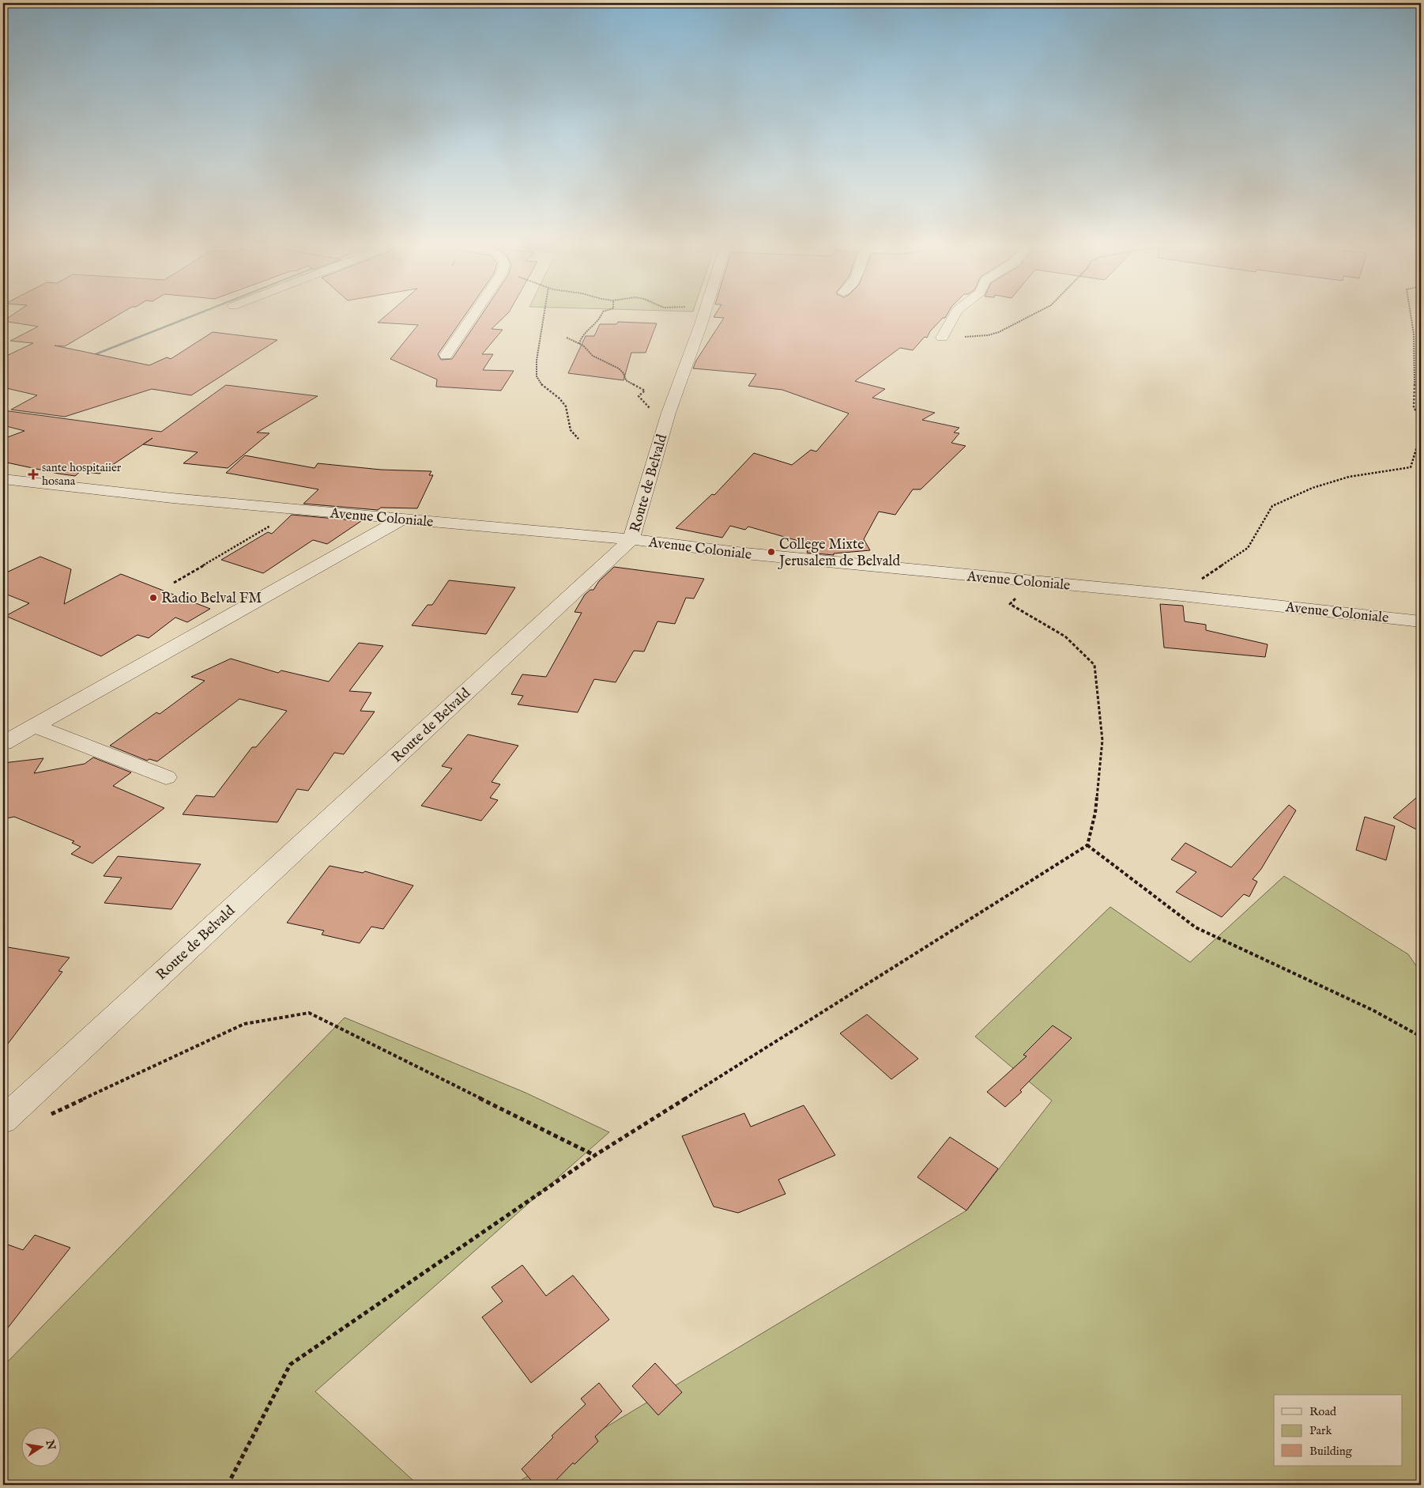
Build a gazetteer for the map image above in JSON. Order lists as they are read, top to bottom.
{
  "streets": {
    "street": ["Route de Belvald", "Avenue Coloniale"]
  },
  "crossings": [
    ["Route de Belvald", "Avenue Coloniale"]
  ],
  "places": {
    "health": ["sante hospitaiier hosana"],
    "other": ["College Mixte Jerusalem de Belvald", "Radio Belval FM"]
  },
  "legend": ["Road", "Park", "Building"],
  "north": "right"
}
